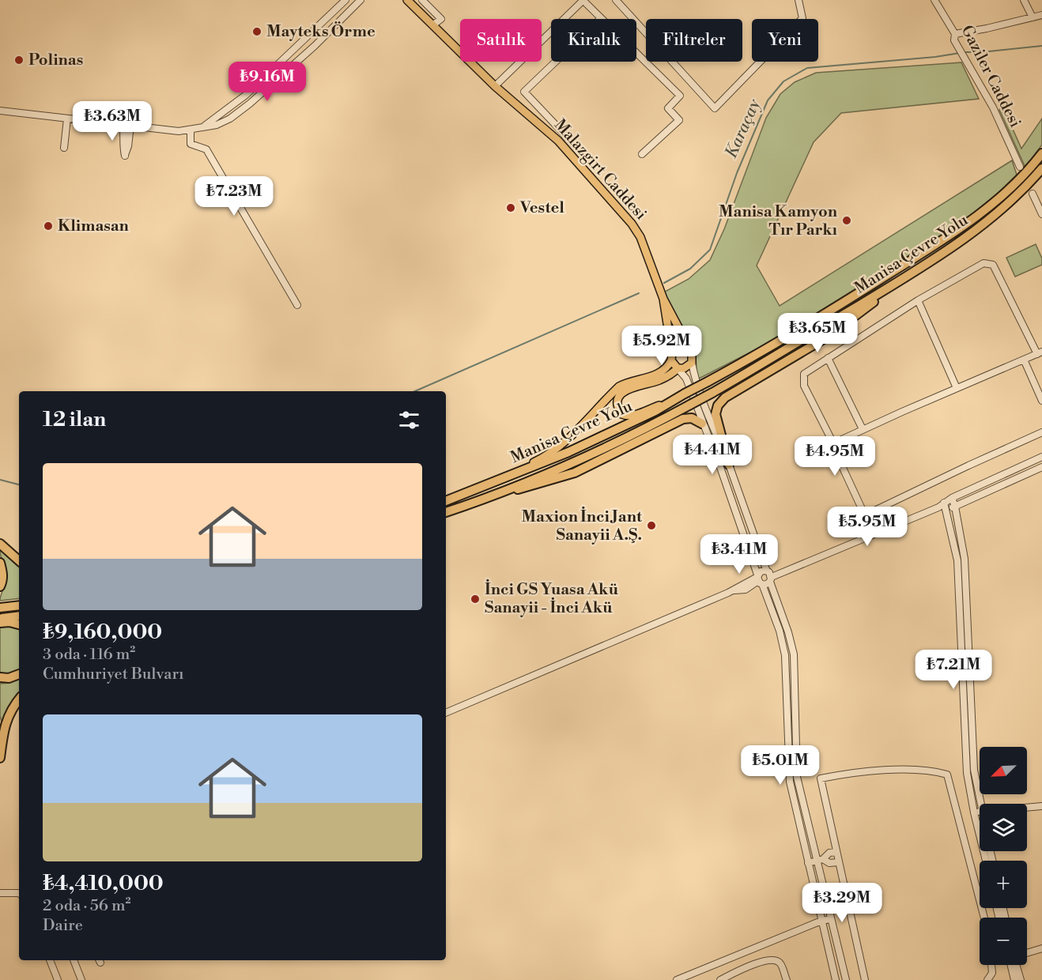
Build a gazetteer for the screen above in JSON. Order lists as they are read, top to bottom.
{
  "streets": {
    "highway": ["Manisa Çevre Yolu"],
    "main road": ["Malazgirt Caddesi"],
    "street": ["Gaziler Caddesi"]
  },
  "water": ["Karaçay"],
  "places": [
    "Mayteks Örme",
    "Polinas",
    "Vestel",
    "Manisa Kamyon Tır Parkı",
    "Klimasan",
    "Maxion İnci Jant Sanayii A.Ş.",
    "İnci GS Yuasa Akü Sanayii - İnci Akü"
  ],
  "north": "bottom left",
  "page": {
    "chip": [
      "Satılık",
      "Kiralık",
      "Filtreler",
      "Yeni"
    ],
    "price": [
      "₺9.16M",
      "₺3.63M",
      "₺7.23M",
      "₺3.65M",
      "₺5.92M",
      "₺4.41M",
      "₺4.95M",
      "₺5.95M",
      "₺3.41M",
      "₺7.21M",
      "₺5.01M",
      "₺3.29M"
    ],
    "heading": "12 ilan",
    "list": [
      {
        "name": "₺9,160,000",
        "note": "3 oda · 116 m² · Cumhuriyet Bulvarı"
      },
      {
        "name": "₺4,410,000",
        "note": "2 oda · 56 m² · Daire"
      }
    ],
    "map_buttons": ["+", "−"]
  }
}
